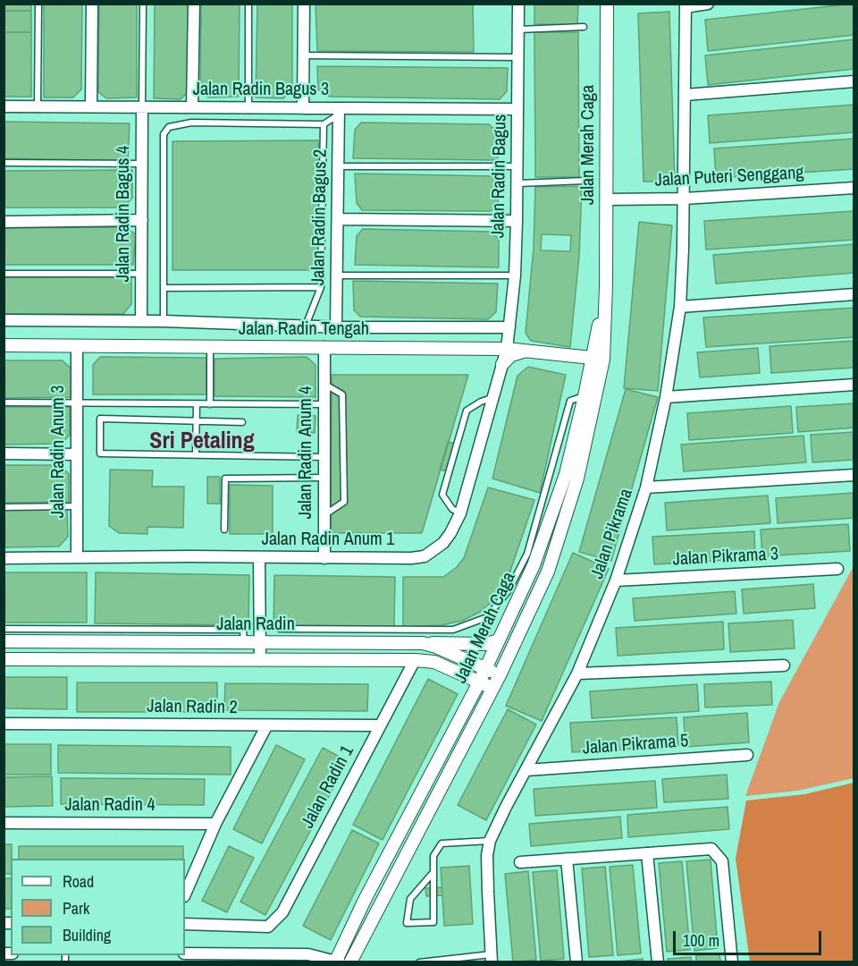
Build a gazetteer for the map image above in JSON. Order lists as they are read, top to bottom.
{
  "streets": {
    "street": [
      "Jalan Radin Bagus 3",
      "Jalan Merah Caga",
      "Jalan Radin Bagus",
      "Jalan Puteri Senggang",
      "Jalan Radin Bagus 4",
      "Jalan Radin Bagus 2",
      "Jalan Radin Tengah",
      "Jalan Radin Anum 3",
      "Jalan Radin Anum 4",
      "Jalan Pikrama",
      "Jalan Radin Anum 1",
      "Jalan Pikrama 3",
      "Jalan Radin",
      "Jalan Radin 2",
      "Jalan Pikrama 5",
      "Jalan Radin 1",
      "Jalan Radin 4"
    ]
  },
  "crossings": [
    ["Jalan Radin Bagus 3", "Jalan Radin Bagus"],
    ["Jalan Radin Bagus 3", "Jalan Radin Bagus 4"],
    ["Jalan Radin Bagus 3", "Jalan Radin Bagus 2"],
    ["Jalan Merah Caga", "Jalan Puteri Senggang"],
    ["Jalan Merah Caga", "Jalan Radin Tengah"],
    ["Jalan Merah Caga", "Jalan Radin"],
    ["Jalan Radin Bagus", "Jalan Radin Tengah"],
    ["Jalan Radin Bagus", "Jalan Radin Anum 1"],
    ["Jalan Puteri Senggang", "Jalan Pikrama"],
    ["Jalan Radin Bagus 4", "Jalan Radin Tengah"],
    ["Jalan Radin Bagus 2", "Jalan Radin Tengah"],
    ["Jalan Radin Tengah", "Jalan Radin Anum 3"],
    ["Jalan Radin Tengah", "Jalan Radin Anum 4"],
    ["Jalan Radin Tengah", "Jalan Radin Anum 1"],
    ["Jalan Radin Anum 3", "Jalan Radin Anum 1"],
    ["Jalan Radin Anum 4", "Jalan Radin Anum 1"],
    ["Jalan Pikrama", "Jalan Pikrama 3"],
    ["Jalan Pikrama", "Jalan Pikrama 5"],
    ["Jalan Radin", "Jalan Radin 1"],
    ["Jalan Radin 2", "Jalan Radin 1"]
  ],
  "districts": ["Sri Petaling"],
  "legend": ["Road", "Park", "Building"],
  "scale_bar": "100 m"
}
